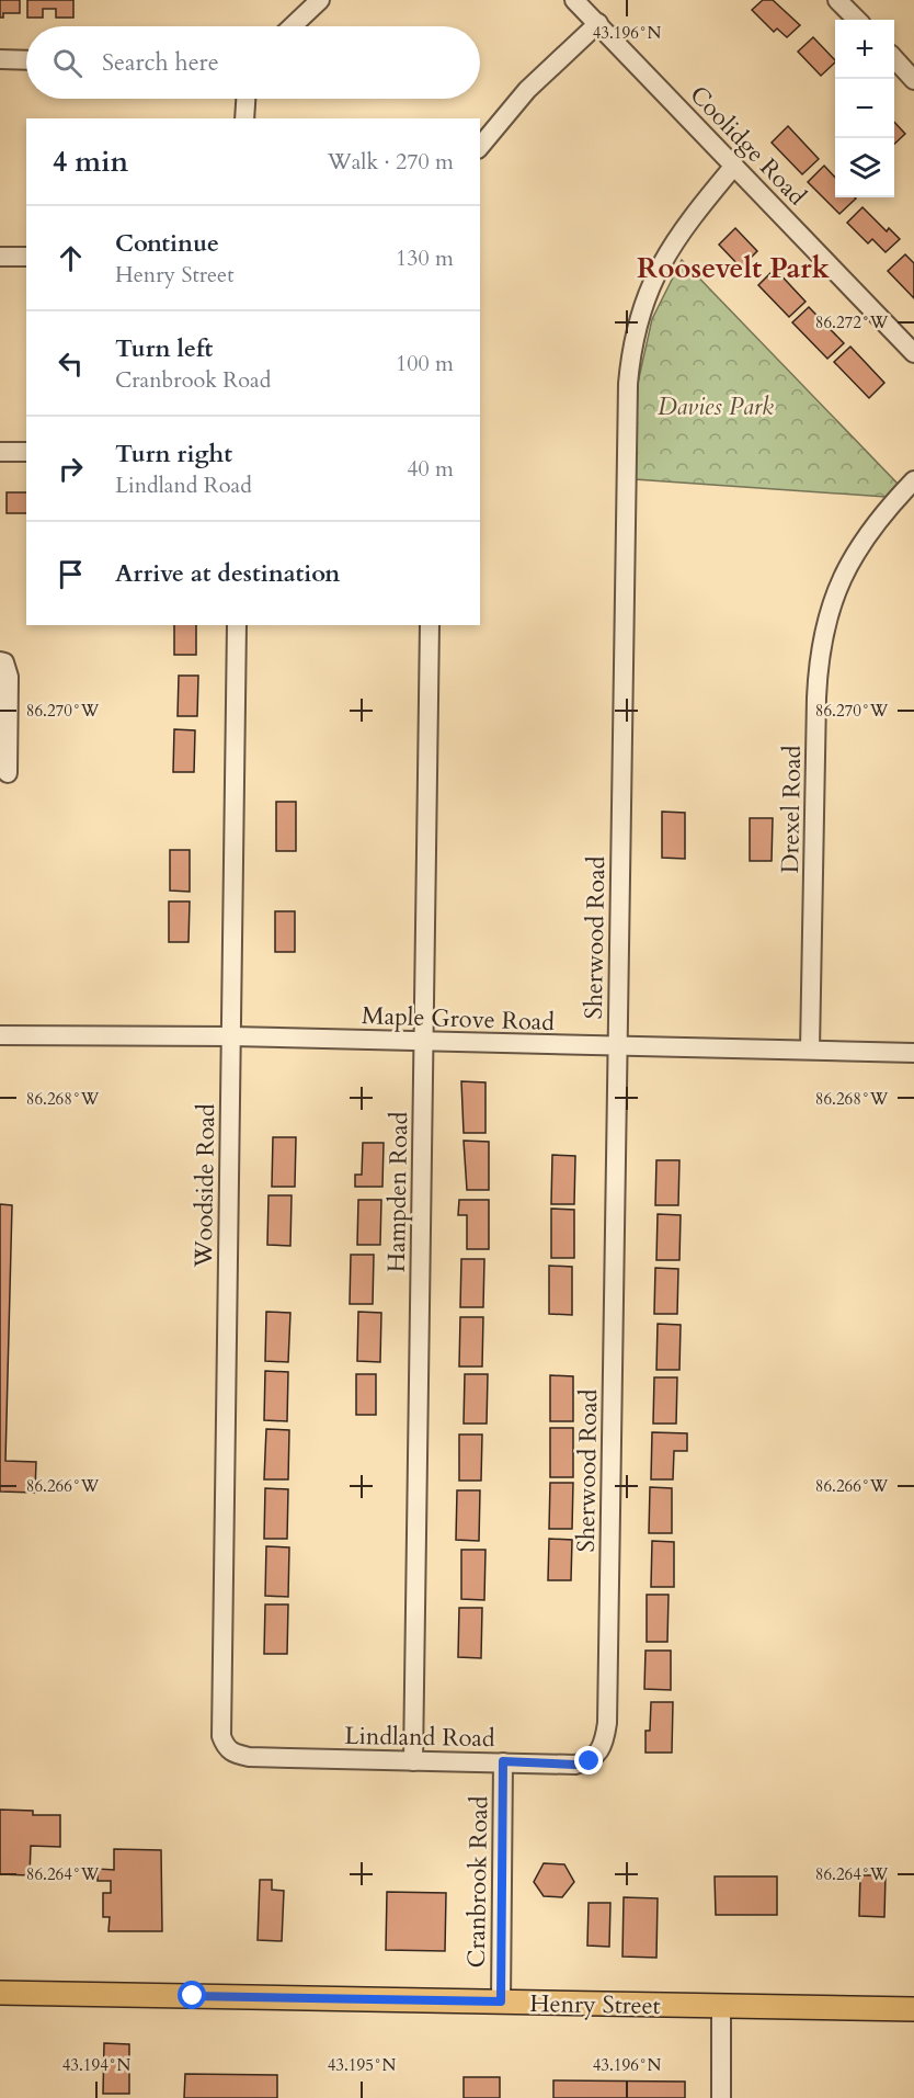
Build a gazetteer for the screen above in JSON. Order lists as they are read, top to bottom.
{
  "streets": {
    "main road": ["Henry Street"],
    "street": [
      "Coolidge Road",
      "Drexel Road",
      "Sherwood Road",
      "Maple Grove Road",
      "Woodside Road",
      "Hampden Road",
      "Lindland Road",
      "Cranbrook Road"
    ]
  },
  "crossings": [
    ["Coolidge Road", "Sherwood Road"],
    ["Drexel Road", "Maple Grove Road"],
    ["Sherwood Road", "Maple Grove Road"],
    ["Sherwood Road", "Lindland Road"],
    ["Maple Grove Road", "Woodside Road"],
    ["Maple Grove Road", "Hampden Road"],
    ["Woodside Road", "Lindland Road"],
    ["Hampden Road", "Lindland Road"],
    ["Lindland Road", "Cranbrook Road"],
    ["Cranbrook Road", "Henry Street"]
  ],
  "districts": ["Roosevelt Park"],
  "parks": ["Davies Park"],
  "page": {
    "map_buttons": ["+", "−"],
    "search": "Search here",
    "heading": ["4 min", "Walk · 270 m"],
    "list": [
      ["Continue", "Henry Street", "130 m"],
      ["Turn left", "Cranbrook Road", "100 m"],
      ["Turn right", "Lindland Road", "40 m"],
      "Arrive at destination"
    ]
  },
  "coordinates": [
    "43.196°N",
    "86.272°W",
    "86.270°W",
    "86.268°W",
    "86.266°W",
    "86.264°W",
    "43.194°N",
    "43.195°N"
  ]
}
